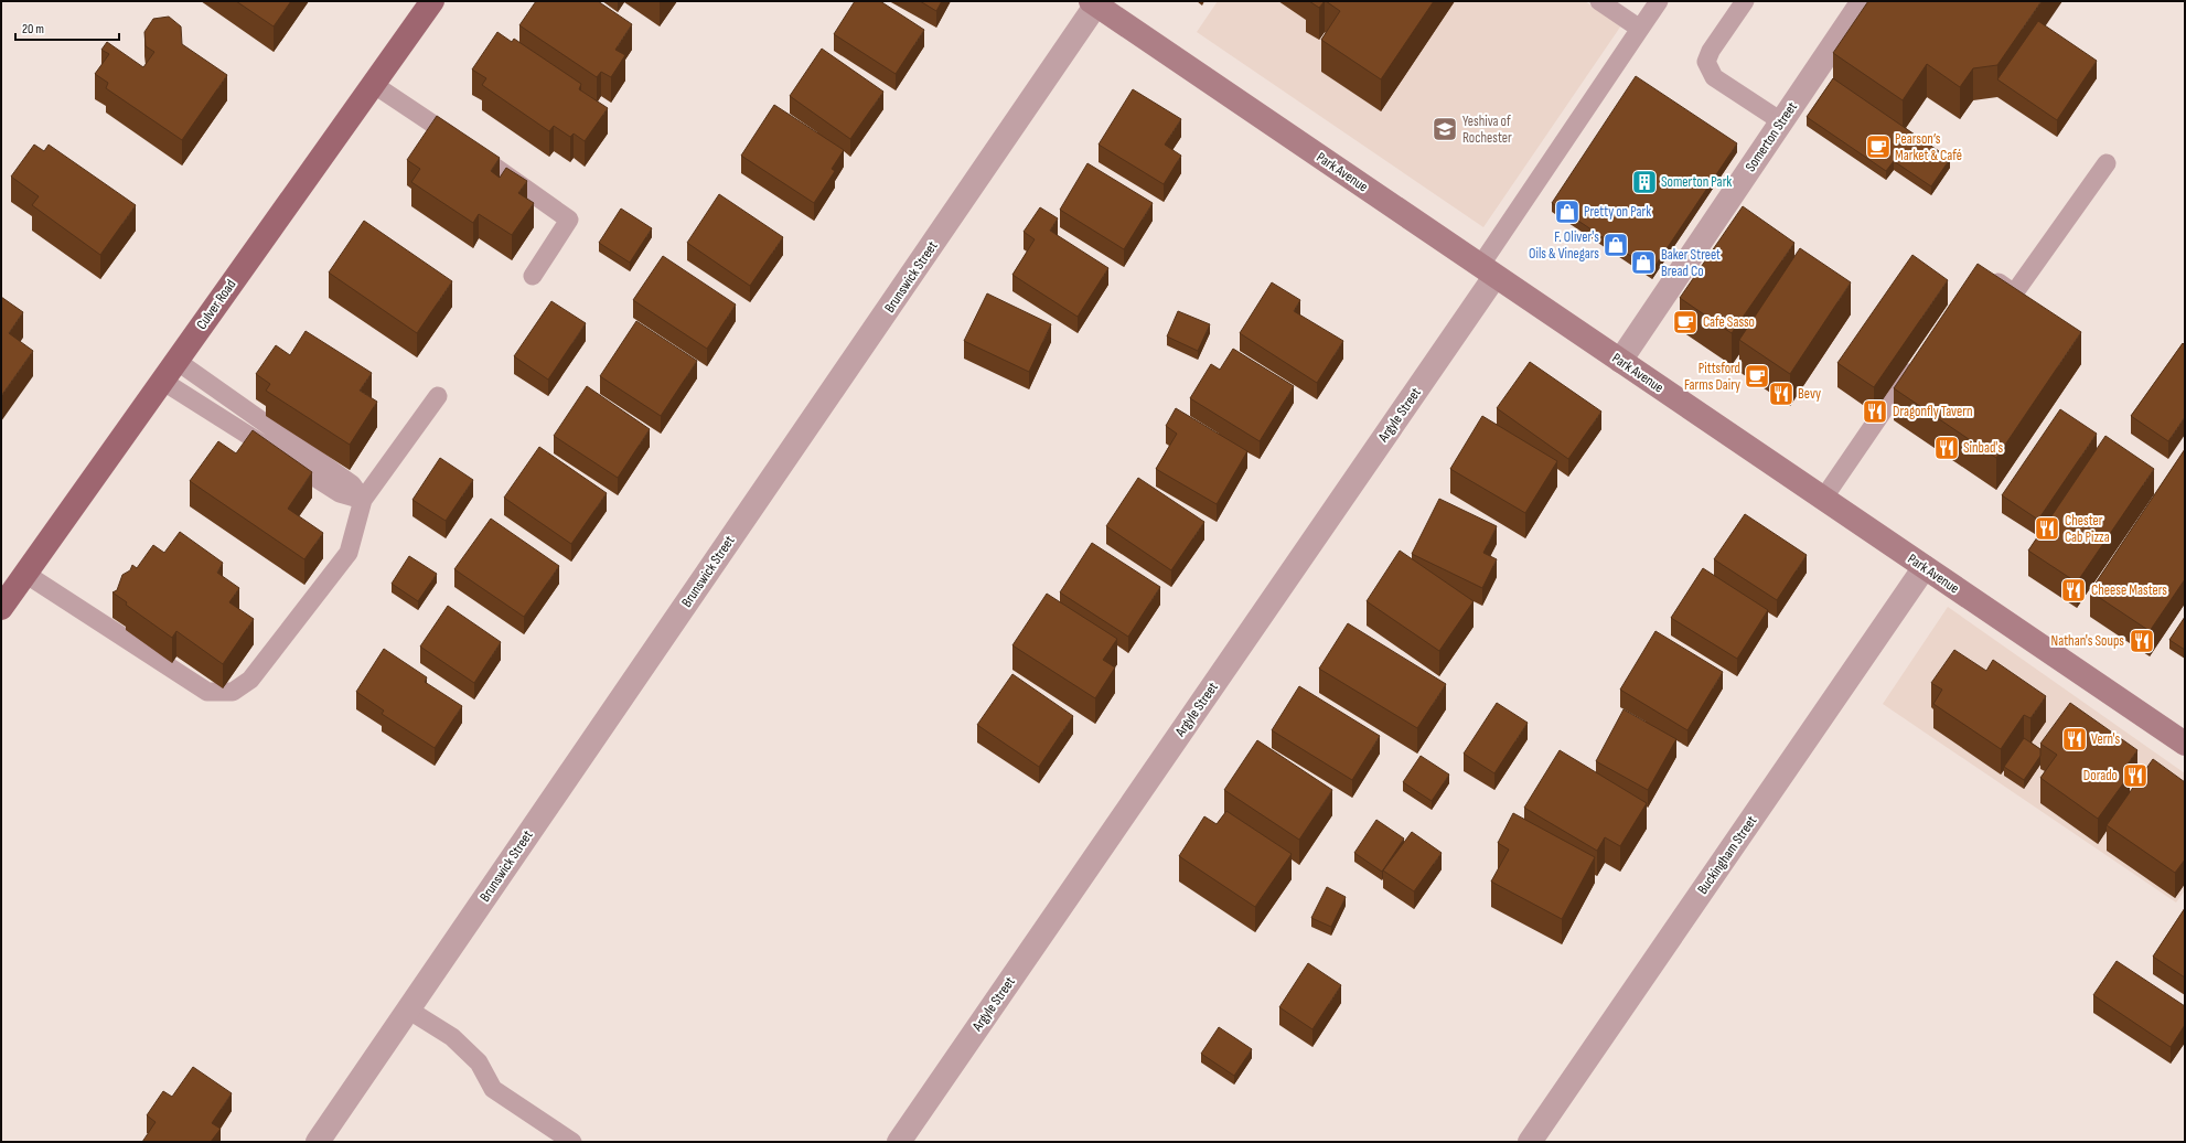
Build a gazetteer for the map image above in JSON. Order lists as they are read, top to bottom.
{
  "streets": {
    "main road": ["Culver Road"],
    "street": [
      "Somerton Street",
      "Park Avenue",
      "Brunswick Street",
      "Argyle Street",
      "Buckingham Street"
    ]
  },
  "crossings": [
    ["Somerton Street", "Park Avenue"],
    ["Park Avenue", "Brunswick Street"],
    ["Park Avenue", "Argyle Street"],
    ["Park Avenue", "Buckingham Street"]
  ],
  "places": {
    "school or university": ["Yeshiva of Rochester"],
    "cafe": ["Pearson’s Market & Café", "Cafe Sasso", "Pittsford Farms Dairy"],
    "building": ["Somerton Park"],
    "shop": ["Pretty on Park", "F. Oliver's Oils & Vinegars", "Baker Street Bread Co"],
    "restaurant": [
      "Bevy",
      "Dragonfly Tavern",
      "Sinbad's",
      "Chester Cab Pizza",
      "Cheese Masters",
      "Nathan's Soups",
      "Vern's",
      "Dorado"
    ]
  },
  "scale_bar": "20 m"
}
